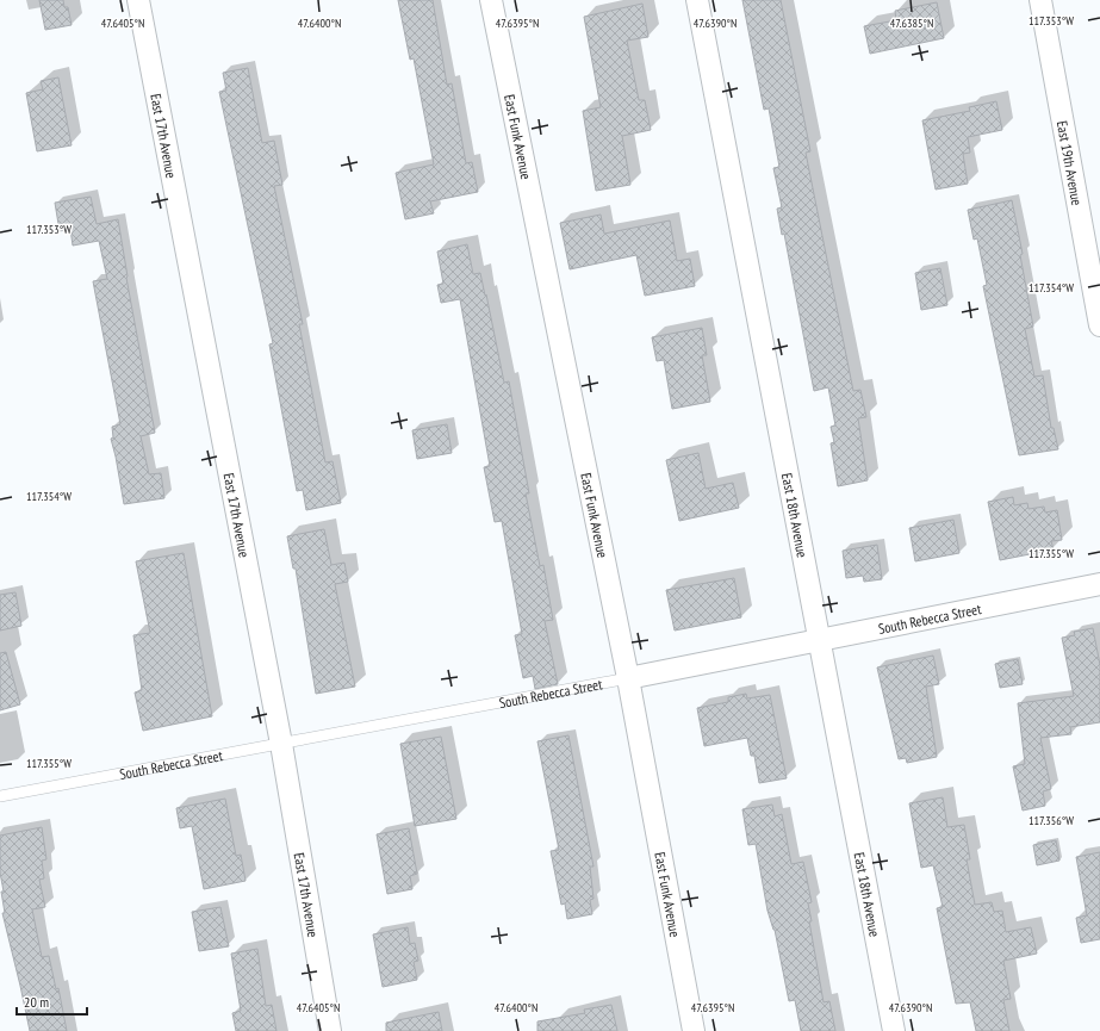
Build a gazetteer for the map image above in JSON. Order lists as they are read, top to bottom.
{
  "streets": {
    "street": [
      "East 17th Avenue",
      "East Funk Avenue",
      "East 19th Avenue",
      "East 18th Avenue",
      "South Rebecca Street"
    ]
  },
  "crossings": [
    ["East 17th Avenue", "South Rebecca Street"],
    ["East Funk Avenue", "South Rebecca Street"],
    ["East 18th Avenue", "South Rebecca Street"]
  ],
  "scale_bar": "20 m",
  "coordinates": [
    "117.353°W",
    "47.6405°N",
    "47.6400°N",
    "47.6395°N",
    "47.6390°N",
    "47.6385°N",
    "117.354°W",
    "117.355°W",
    "117.356°W"
  ]
}
